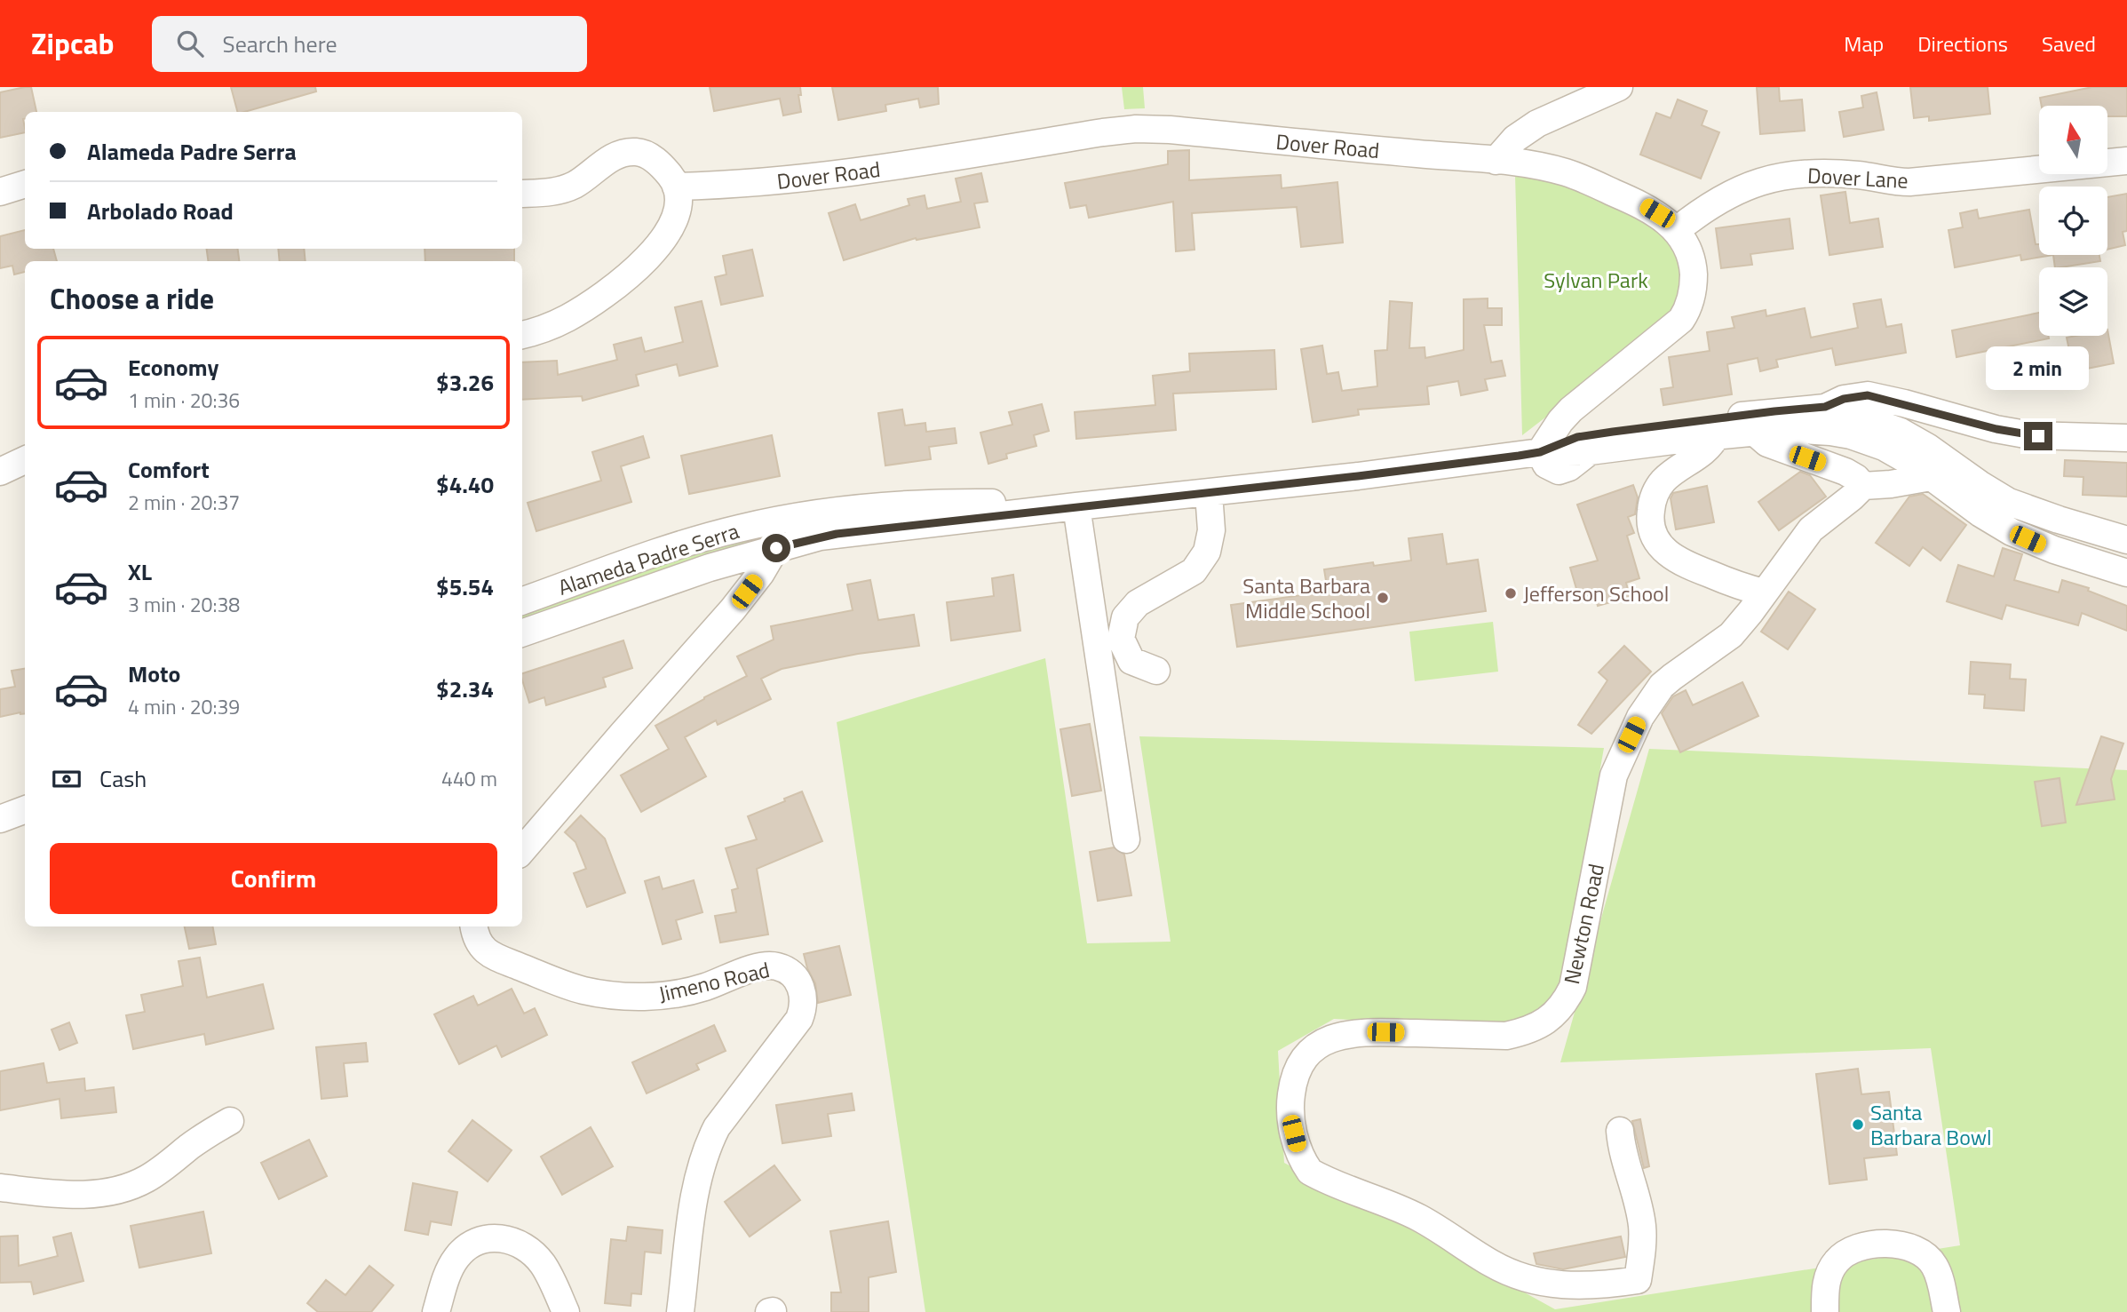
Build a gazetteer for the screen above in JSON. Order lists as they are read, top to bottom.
{
  "streets": {
    "street": [
      "Dover Road",
      "Dover Lane",
      "Alameda Padre Serra",
      "Newton Road",
      "Jimeno Road"
    ]
  },
  "crossings": [
    ["Dover Road", "Dover Lane"],
    ["Dover Road", "Alameda Padre Serra"]
  ],
  "parks": ["Sylvan Park"],
  "places": ["Jefferson School", "Santa Barbara Middle School", "Santa Barbara Bowl"],
  "north": "top",
  "page": {
    "header": "Zipcab",
    "search": "Search here",
    "nav": ["Map", "Directions", "Saved"],
    "banner": ["Alameda Padre Serra", "Arbolado Road"],
    "heading": "Choose a ride",
    "list": [
      {
        "name": "Economy",
        "note": "1 min · 20:36",
        "value": "$3.26"
      },
      {
        "name": "Comfort",
        "note": "2 min · 20:37",
        "value": "$4.40"
      },
      {
        "name": "XL",
        "note": "3 min · 20:38",
        "value": "$5.54"
      },
      {
        "name": "Moto",
        "note": "4 min · 20:39",
        "value": "$2.34"
      }
    ],
    "bubble": "2 min",
    "pay": ["Cash", "440 m"],
    "buttons": "Confirm"
  }
}
